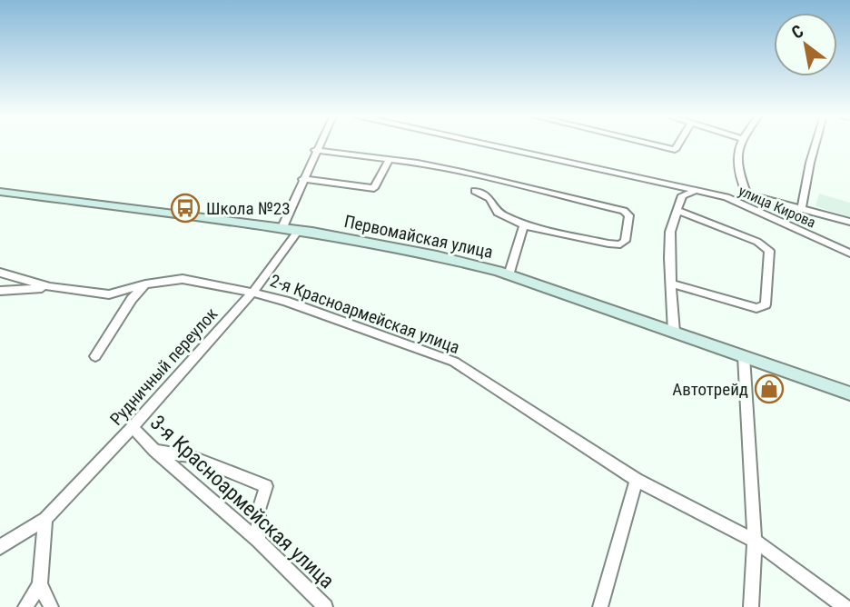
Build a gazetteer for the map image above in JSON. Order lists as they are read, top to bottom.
{
  "streets": {
    "main road": ["Первомайская улица"],
    "street": [
      "улица Кирова",
      "2-я Красноармейская улица",
      "Рудничный переулок",
      "3-я Красноармейская улица"
    ]
  },
  "crossings": [
    ["Первомайская улица", "Рудничный переулок"],
    ["2-я Красноармейская улица", "Рудничный переулок"],
    ["Рудничный переулок", "3-я Красноармейская улица"]
  ],
  "places": {
    "bus stop": ["Школа №23"],
    "shop": ["Автотрейд"]
  },
  "north": "top left"
}
